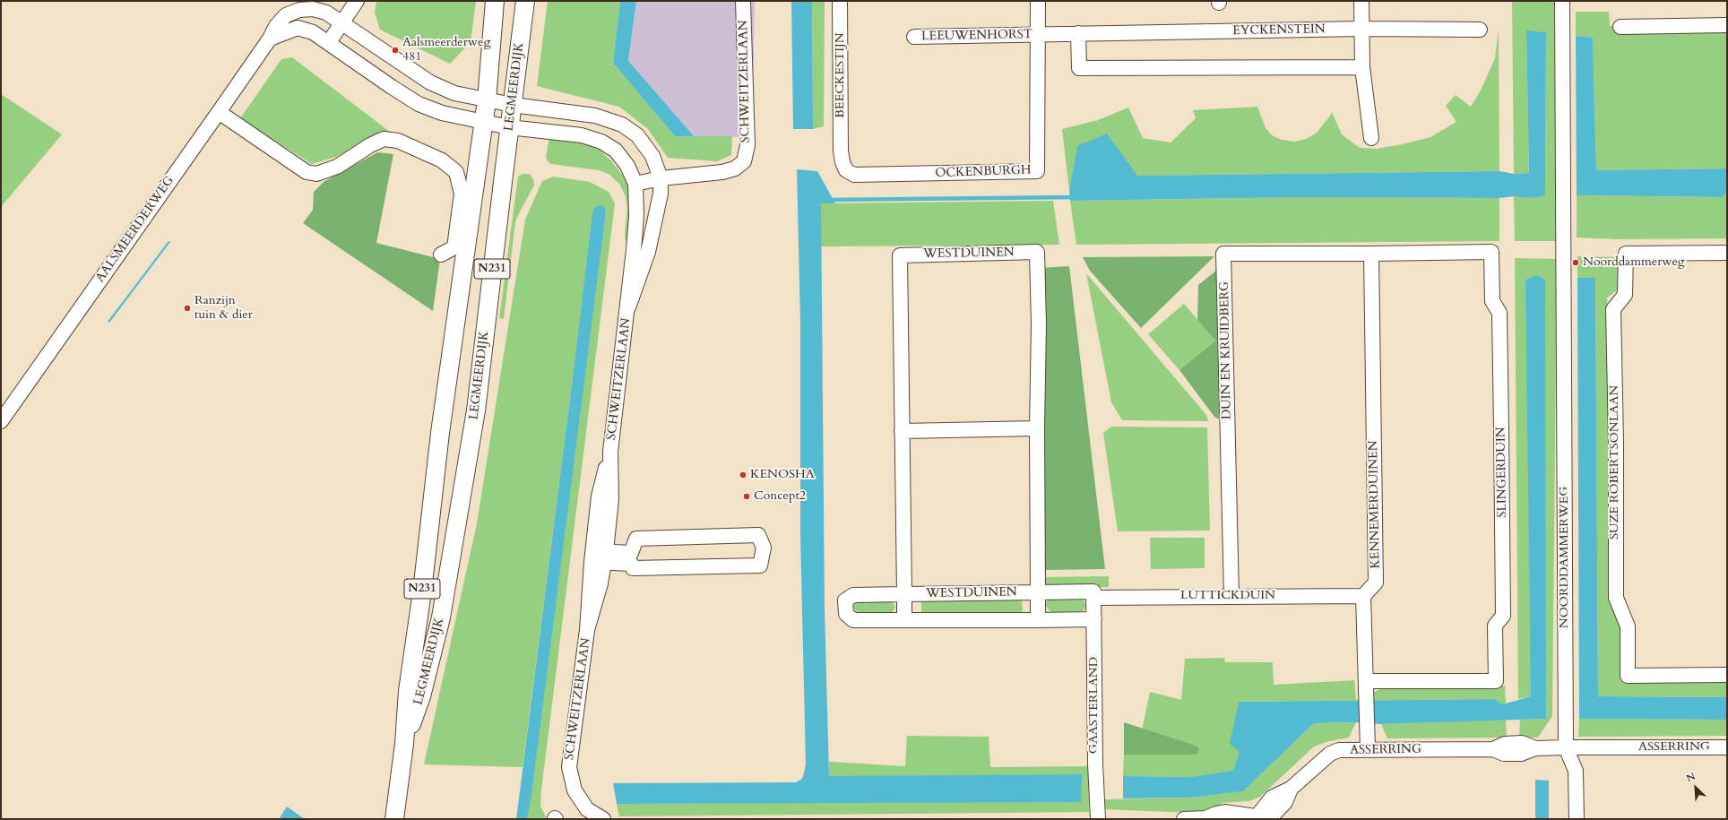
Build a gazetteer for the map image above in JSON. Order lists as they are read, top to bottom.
{
  "streets": {
    "main road": ["LEGMEERDIJK", "N231"],
    "street": [
      "EYCKENSTEIN",
      "LEEUWENHORST",
      "BEECKESTIJN",
      "SCHWEITZERLAAN",
      "OCKENBURGH",
      "AALSMEERDERWEG",
      "WESTDUINEN",
      "DUIN EN KRUIDBERG",
      "SUZE ROBERTSONLAAN",
      "SLINGERDUIN",
      "KENNEMERDUINEN",
      "NOORDDAMMERWEG",
      "LUTTICKDUIN",
      "GAASTERLAND",
      "ASSERRING"
    ]
  },
  "crossings": [
    ["EYCKENSTEIN", "LEEUWENHORST"],
    ["EYCKENSTEIN", "OCKENBURGH"],
    ["LEEUWENHORST", "OCKENBURGH"],
    ["BEECKESTIJN", "OCKENBURGH"],
    ["SCHWEITZERLAAN", "LEGMEERDIJK"],
    ["SCHWEITZERLAAN", "AALSMEERDERWEG"],
    ["LEGMEERDIJK", "AALSMEERDERWEG"],
    ["WESTDUINEN", "LUTTICKDUIN"],
    ["DUIN EN KRUIDBERG", "SLINGERDUIN"],
    ["DUIN EN KRUIDBERG", "KENNEMERDUINEN"],
    ["DUIN EN KRUIDBERG", "LUTTICKDUIN"],
    ["SLINGERDUIN", "KENNEMERDUINEN"],
    ["KENNEMERDUINEN", "LUTTICKDUIN"],
    ["NOORDDAMMERWEG", "ASSERRING"],
    ["LUTTICKDUIN", "GAASTERLAND"]
  ],
  "places": [
    "Aalsmeerderweg 481",
    "Noorddammerweg",
    "Ranzijn tuin & dier",
    "KENOSHA",
    "Concept2"
  ],
  "north": "top left"
}
